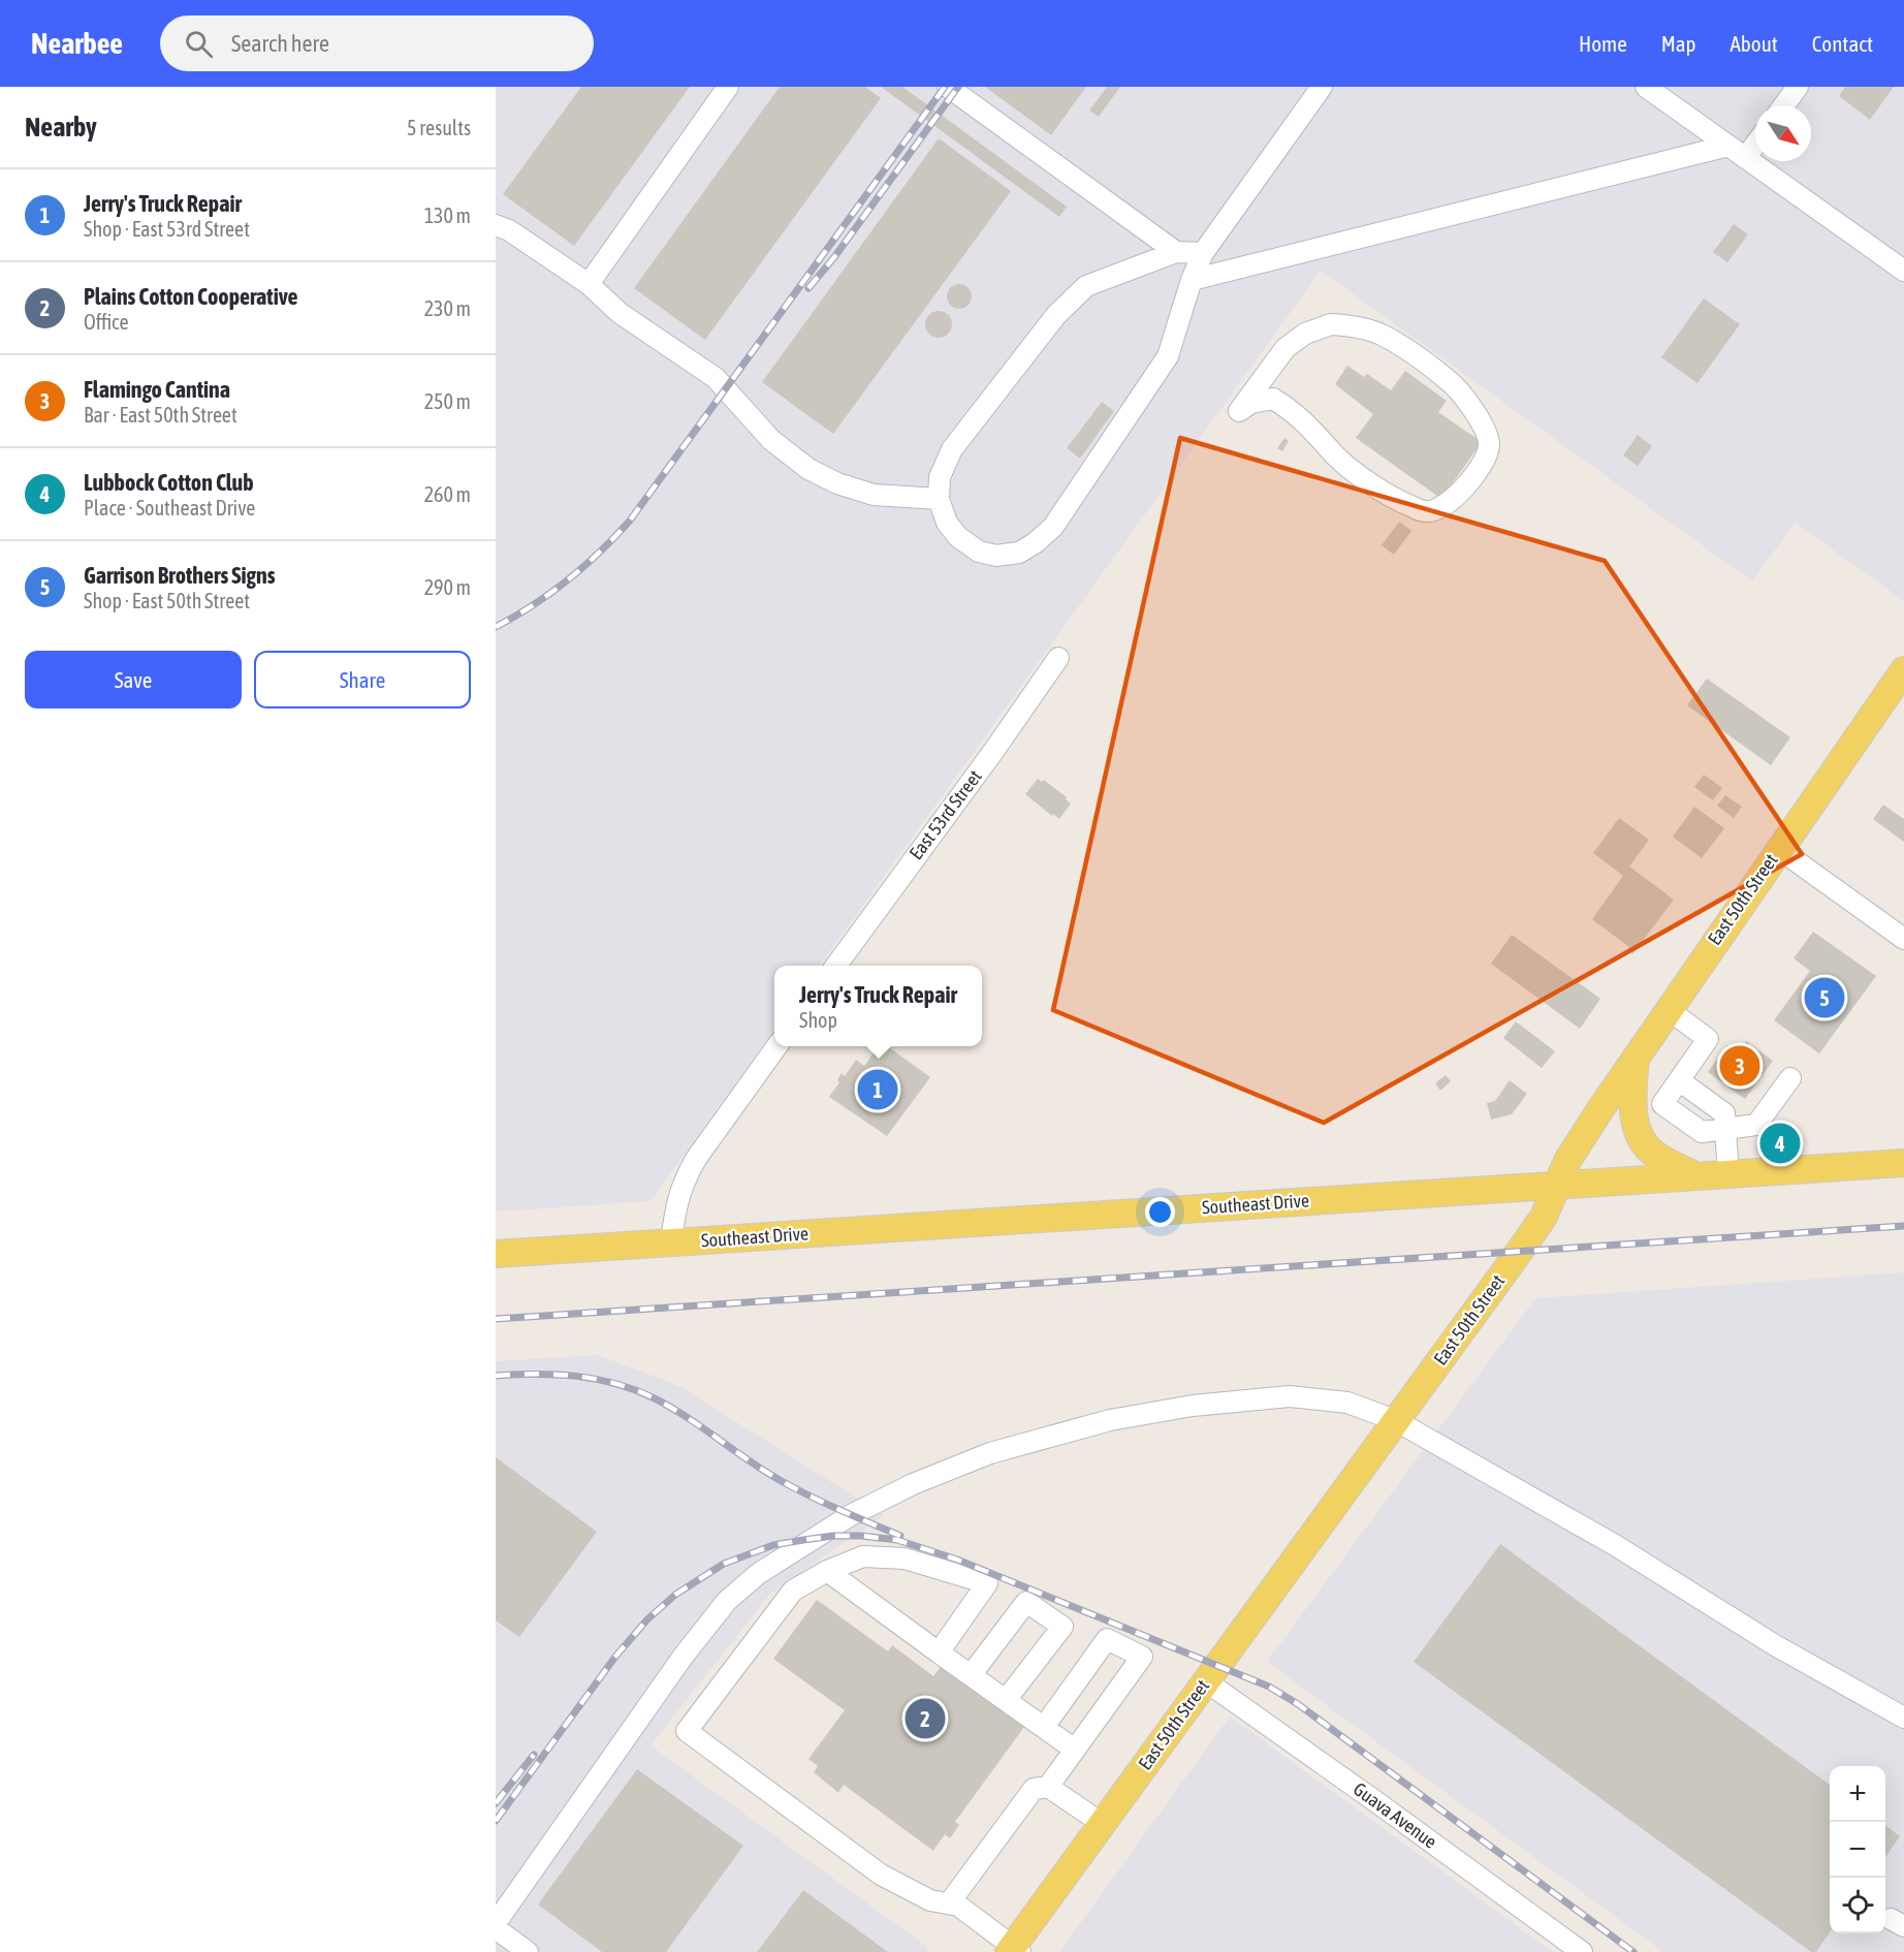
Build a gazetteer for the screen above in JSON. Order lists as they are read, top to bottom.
{
  "streets": {
    "main road": ["East 50th Street", "Southeast Drive"],
    "street": ["East 53rd Street", "Guava Avenue"]
  },
  "crossings": [
    ["East 50th Street", "Southeast Drive"],
    ["East 50th Street", "Guava Avenue"]
  ],
  "north": "bottom right",
  "page": {
    "header": "Nearbee",
    "search": "Search here",
    "nav": [
      "Home",
      "Map",
      "About",
      "Contact"
    ],
    "heading": ["Nearby", "5 results"],
    "list": [
      {
        "mark": "1",
        "name": "Jerry's Truck Repair",
        "note": "Shop · East 53rd Street",
        "value": "130 m"
      },
      {
        "mark": "2",
        "name": "Plains Cotton Cooperative",
        "note": "Office",
        "value": "230 m"
      },
      {
        "mark": "3",
        "name": "Flamingo Cantina",
        "note": "Bar · East 50th Street",
        "value": "250 m"
      },
      {
        "mark": "4",
        "name": "Lubbock Cotton Club",
        "note": "Place · Southeast Drive",
        "value": "260 m"
      },
      {
        "mark": "5",
        "name": "Garrison Brothers Signs",
        "note": "Shop · East 50th Street",
        "value": "290 m"
      }
    ],
    "buttons": ["Save", "Share"],
    "popup": ["Jerry's Truck Repair", "Shop"],
    "pins": [
      "5",
      "3",
      "1",
      "4",
      "2"
    ],
    "map_buttons": ["+", "−"]
  }
}
